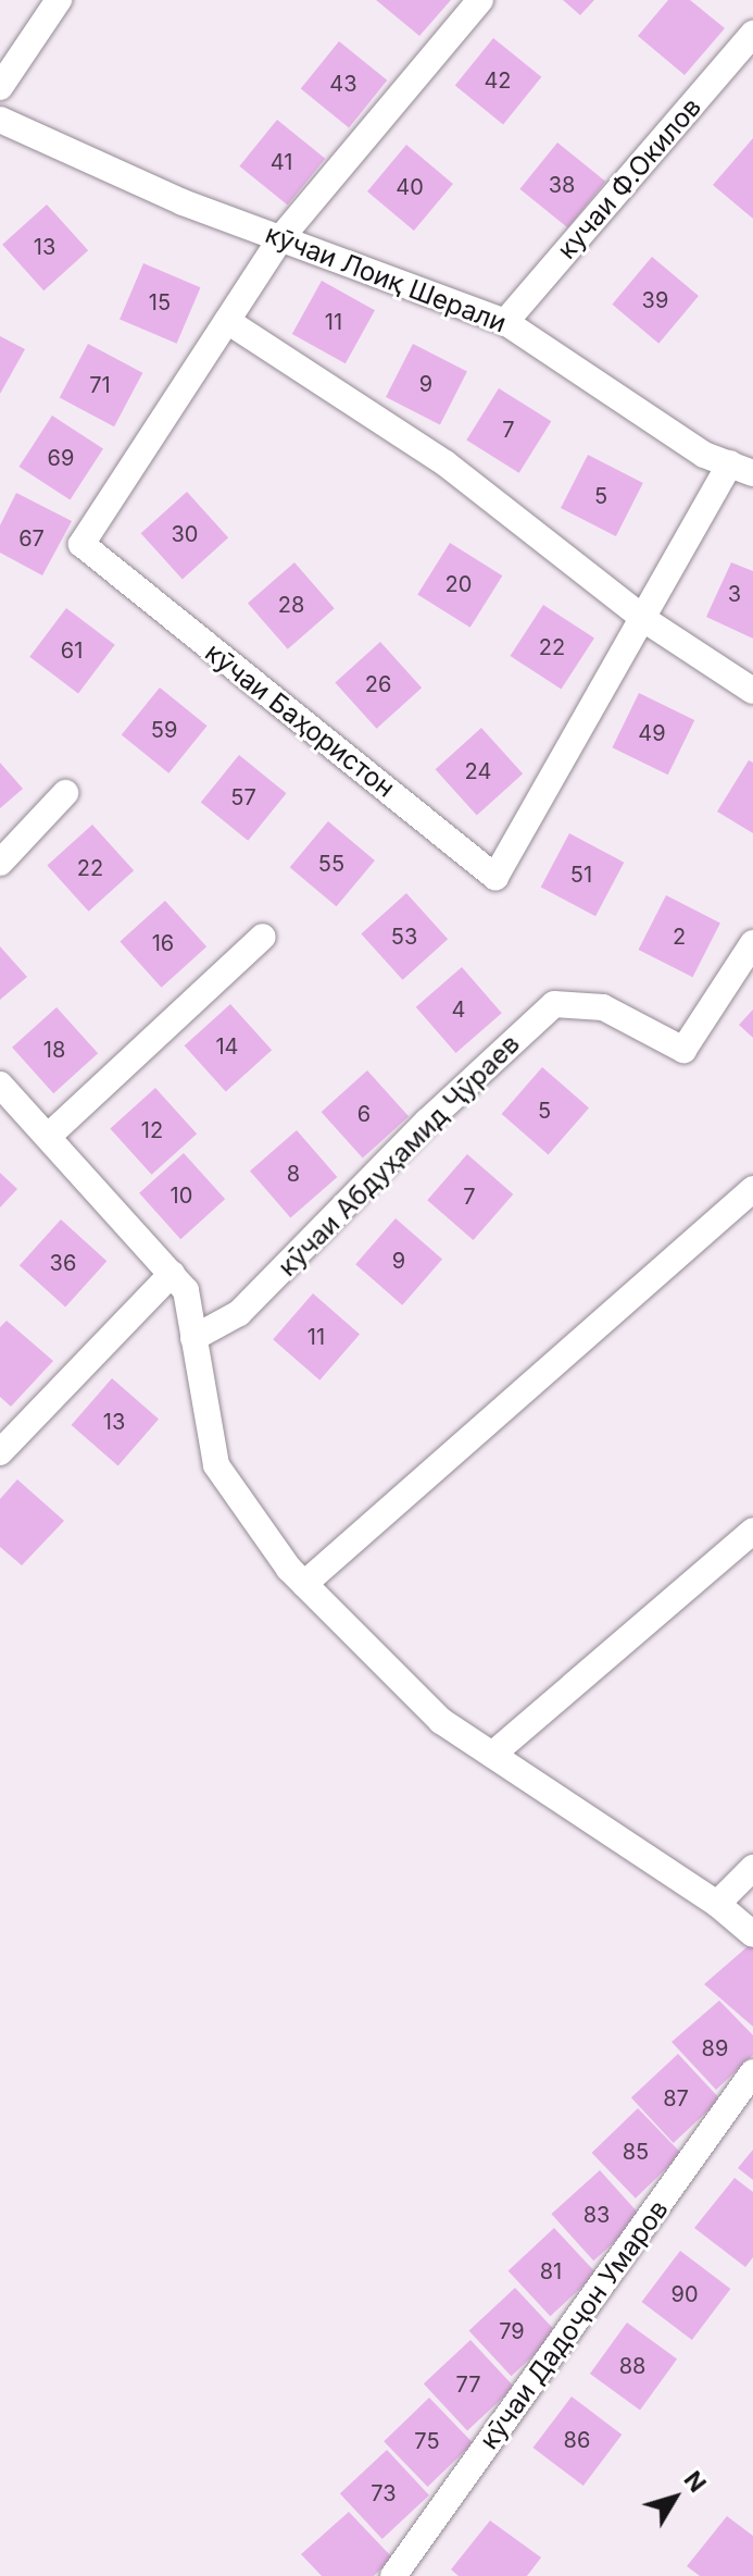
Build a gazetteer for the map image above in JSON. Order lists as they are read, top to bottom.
{
  "streets": {
    "street": [
      "кучаи Ф.Окилов",
      "кӯчаи Лоиқ Шерали",
      "кӯчаи Баҳористон",
      "кӯчаи Абдуҳамид Ҷӯраев",
      "кӯчаи Дадоҷон Умаров"
    ]
  },
  "crossings": [
    ["кучаи Ф.Окилов", "кӯчаи Лоиқ Шерали"],
    ["кӯчаи Лоиқ Шерали", "кӯчаи Баҳористон"]
  ],
  "house_numbers": [
    "42",
    "43",
    "41",
    "38",
    "40",
    "13",
    "39",
    "15",
    "11",
    "9",
    "71",
    "7",
    "69",
    "5",
    "30",
    "67",
    "20",
    "3",
    "28",
    "22",
    "61",
    "26",
    "59",
    "49",
    "24",
    "57",
    "55",
    "22",
    "51",
    "53",
    "2",
    "16",
    "4",
    "14",
    "18",
    "5",
    "6",
    "12",
    "8",
    "10",
    "7",
    "9",
    "36",
    "11",
    "13",
    "89",
    "87",
    "85",
    "83",
    "81",
    "90",
    "79",
    "88",
    "77",
    "86",
    "75",
    "73"
  ],
  "north": "top right"
}
